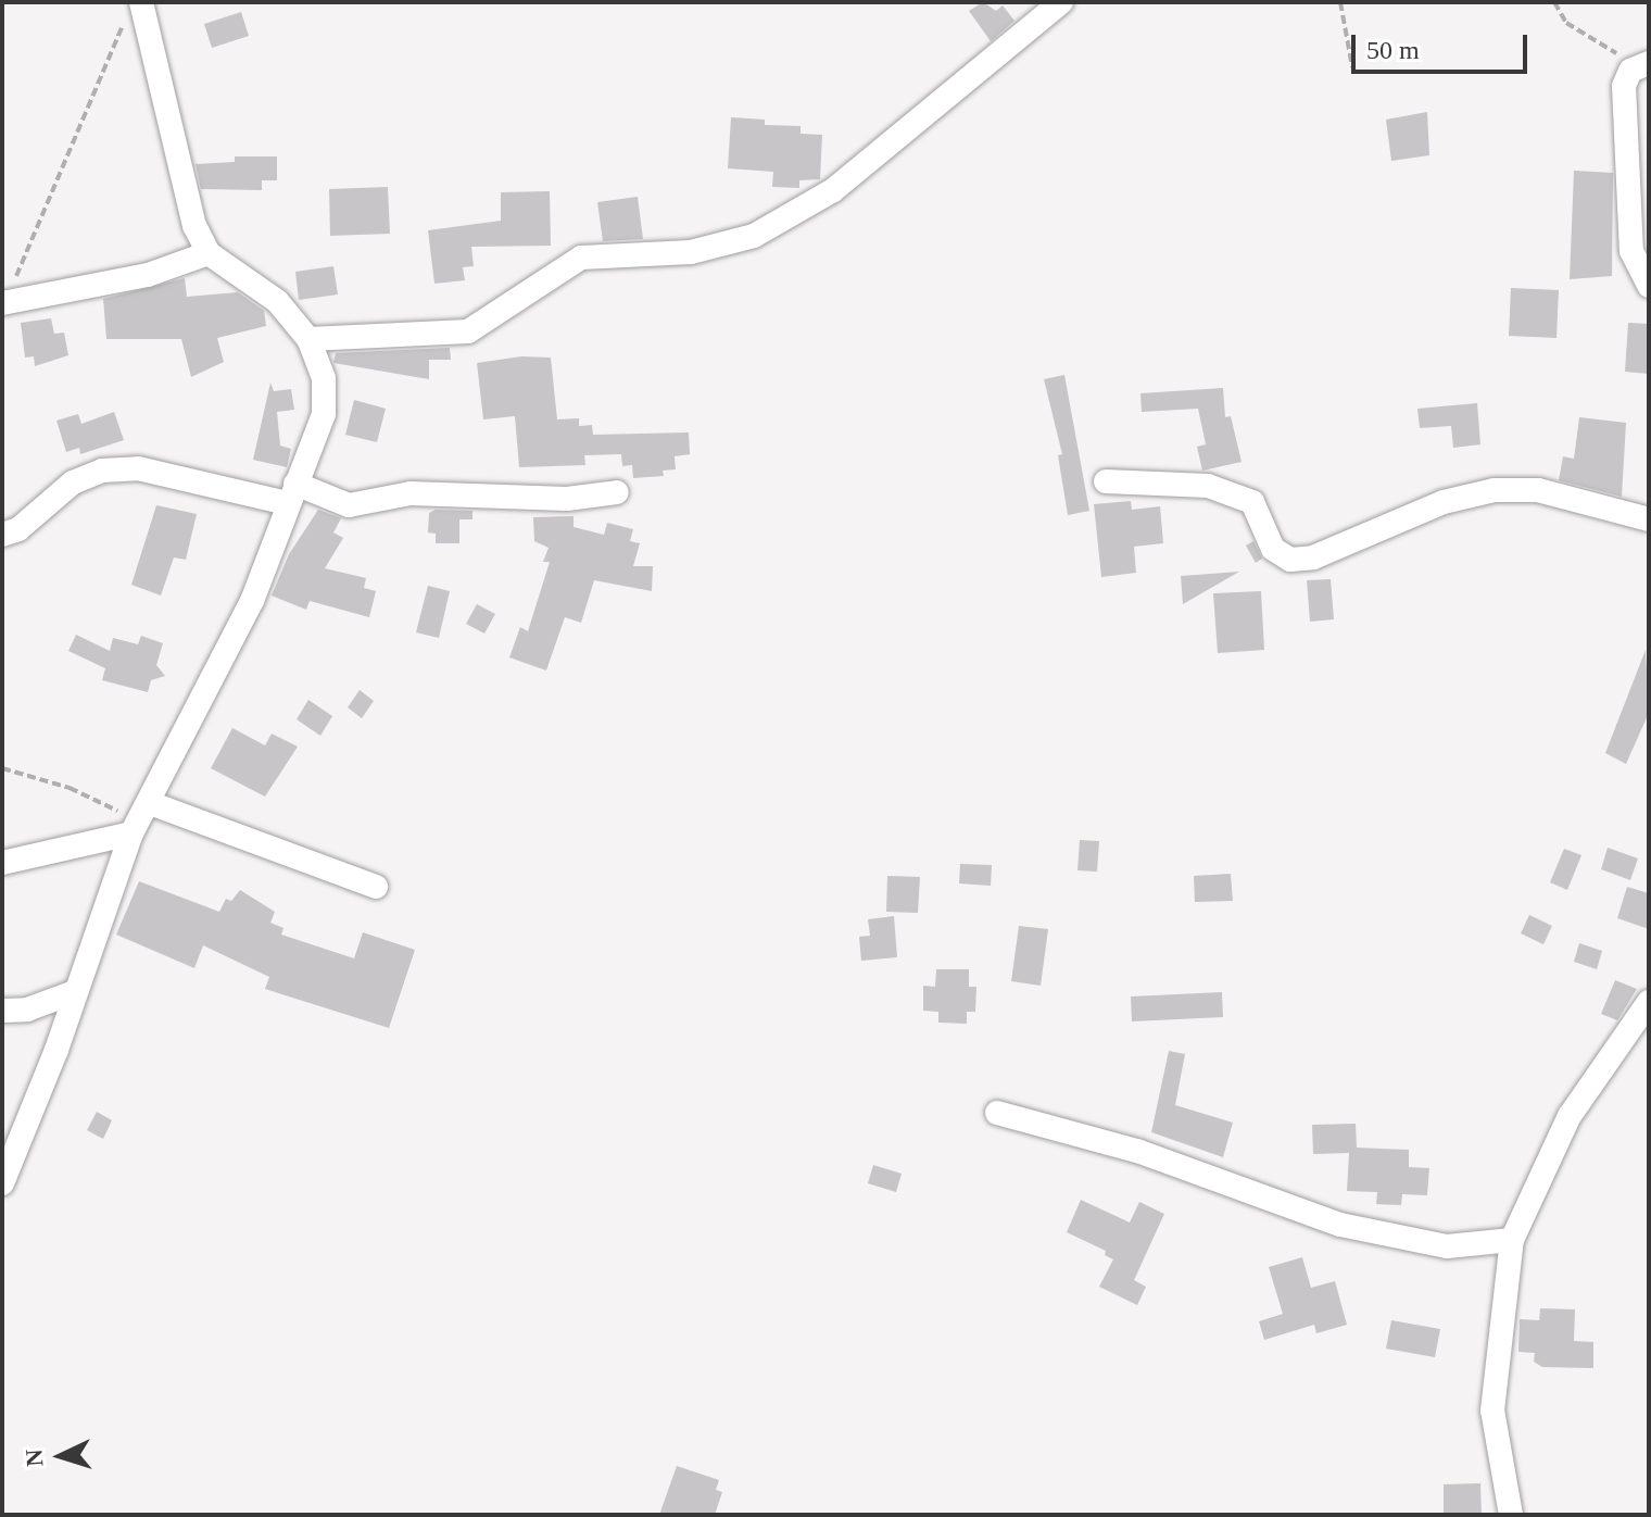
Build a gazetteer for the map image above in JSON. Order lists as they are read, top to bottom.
{
  "scale_bar": "50 m",
  "north": "left"
}
